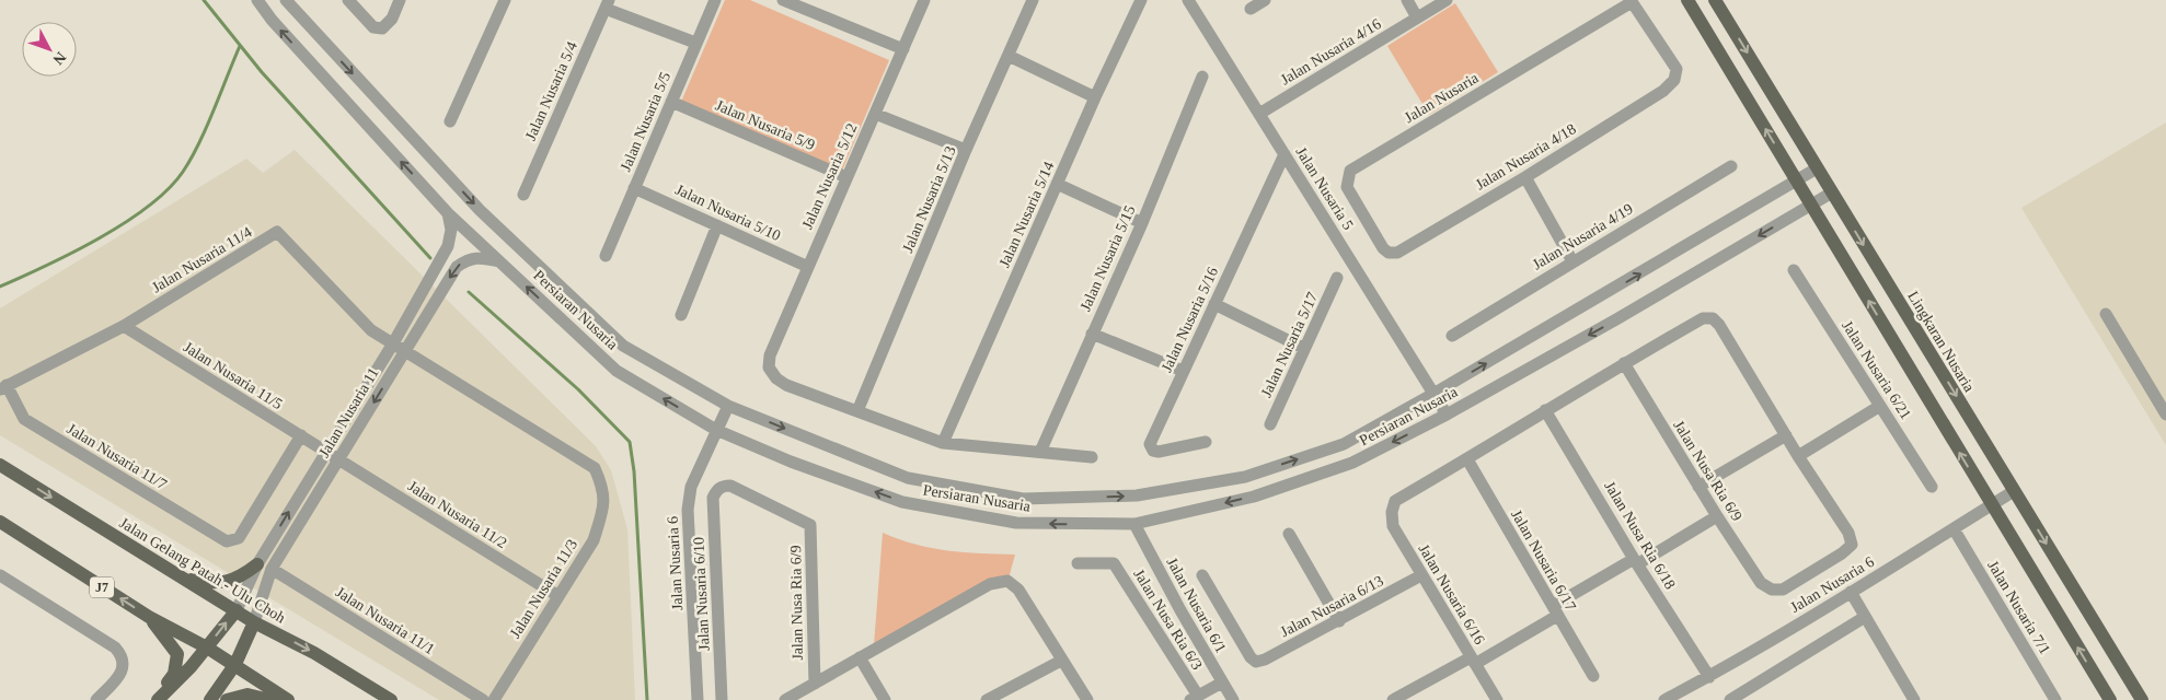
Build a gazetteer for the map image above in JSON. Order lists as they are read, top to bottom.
{
  "streets": {
    "main road": ["Lingkaran Nusaria", "Jalan Gelang Patah - Ulu Choh", "J7"],
    "street": [
      "Jalan Nusaria 4/16",
      "Jalan Nusaria 5/4",
      "Jalan Nusaria",
      "Jalan Nusaria 5/5",
      "Jalan Nusaria 5/9",
      "Jalan Nusaria 4/18",
      "Jalan Nusaria 5/12",
      "Jalan Nusaria 5",
      "Jalan Nusaria 5/13",
      "Jalan Nusaria 5/10",
      "Jalan Nusaria 5/14",
      "Jalan Nusaria 4/19",
      "Jalan Nusaria 5/15",
      "Jalan Nusaria 11/4",
      "Persiaran Nusaria",
      "Jalan Nusaria 5/16",
      "Jalan Nusaria 5/17",
      "Jalan Nusaria 6/21",
      "Jalan Nusaria 11/5",
      "Jalan Nusaria 11",
      "Jalan Nusaria 11/7",
      "Jalan Nusa Ria 6/9",
      "Jalan Nusaria 11/2",
      "Jalan Nusa Ria 6/18",
      "Jalan Nusaria 6/17",
      "Jalan Nusaria 6",
      "Jalan Nusaria 11/3",
      "Jalan Nusaria 6/10",
      "Jalan Nusaria 6/16",
      "Jalan Nusaria 6/1",
      "Jalan Nusaria 6/13",
      "Jalan Nusaria 7/1",
      "Jalan Nusa Ria 6/3",
      "Jalan Nusaria 11/1"
    ]
  },
  "crossings": [
    ["Jalan Nusaria 4/16", "Jalan Nusaria 5"],
    ["Jalan Nusaria", "Jalan Nusaria 4/18"],
    ["Jalan Nusaria 5/5", "Jalan Nusaria 5/9"],
    ["Jalan Nusaria 5/5", "Jalan Nusaria 5/10"],
    ["Jalan Nusaria 5/9", "Jalan Nusaria 5/12"],
    ["Jalan Nusaria 5/12", "Jalan Nusaria 5/13"],
    ["Jalan Nusaria 5/12", "Jalan Nusaria 5/10"],
    ["Jalan Nusaria 5", "Persiaran Nusaria"],
    ["Jalan Nusaria 5", "Jalan Nusaria 5/16"],
    ["Jalan Nusaria 11/4", "Jalan Nusaria 11/5"],
    ["Jalan Nusaria 11/4", "Jalan Nusaria 11"],
    ["Jalan Nusaria 11/4", "Jalan Nusaria 11/7"],
    ["Persiaran Nusaria", "Lingkaran Nusaria"],
    ["Persiaran Nusaria", "Jalan Nusaria 11"],
    ["Persiaran Nusaria", "Jalan Nusaria 6"],
    ["Persiaran Nusaria", "Jalan Nusaria 6/1"],
    ["Lingkaran Nusaria", "Jalan Nusaria 6"],
    ["Jalan Nusaria 11/5", "Jalan Nusaria 11"],
    ["Jalan Nusaria 11/5", "Jalan Nusaria 11/7"],
    ["Jalan Nusaria 11/5", "Jalan Nusaria 11/2"],
    ["Jalan Nusaria 11", "Jalan Nusaria 11/2"],
    ["Jalan Nusaria 11", "Jalan Gelang Patah - Ulu Choh"],
    ["Jalan Nusaria 11", "Jalan Nusaria 11/3"],
    ["Jalan Nusaria 11", "Jalan Nusaria 11/1"],
    ["Jalan Nusa Ria 6/9", "Jalan Nusaria 6/10"],
    ["Jalan Nusaria 11/2", "Jalan Nusaria 11/3"],
    ["Jalan Nusa Ria 6/18", "Jalan Nusaria 6"],
    ["Jalan Nusaria 6/17", "Jalan Nusaria 6/16"],
    ["Jalan Nusaria 6", "Jalan Nusaria 7/1"],
    ["Jalan Nusaria 6/16", "Jalan Nusaria 6/13"]
  ],
  "north": "bottom right"
}
